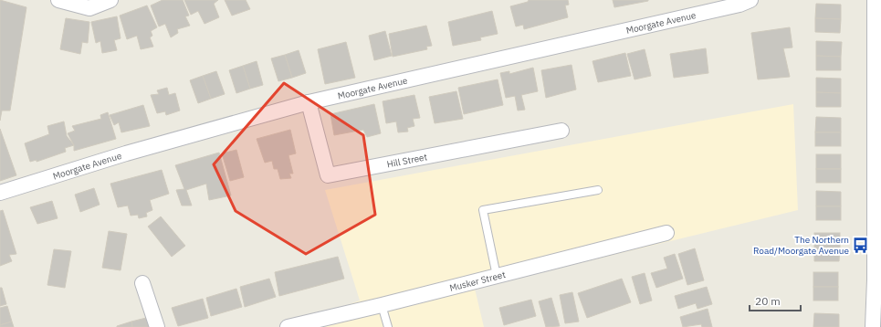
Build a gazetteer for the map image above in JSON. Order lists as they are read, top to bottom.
{
  "streets": {
    "street": ["Moorgate Avenue", "Hill Street", "Musker Street"]
  },
  "crossings": [
    ["Moorgate Avenue", "Hill Street"]
  ],
  "places": {
    "bus stop": ["The Northern Road/Moorgate Avenue"]
  },
  "scale_bar": "20 m"
}
